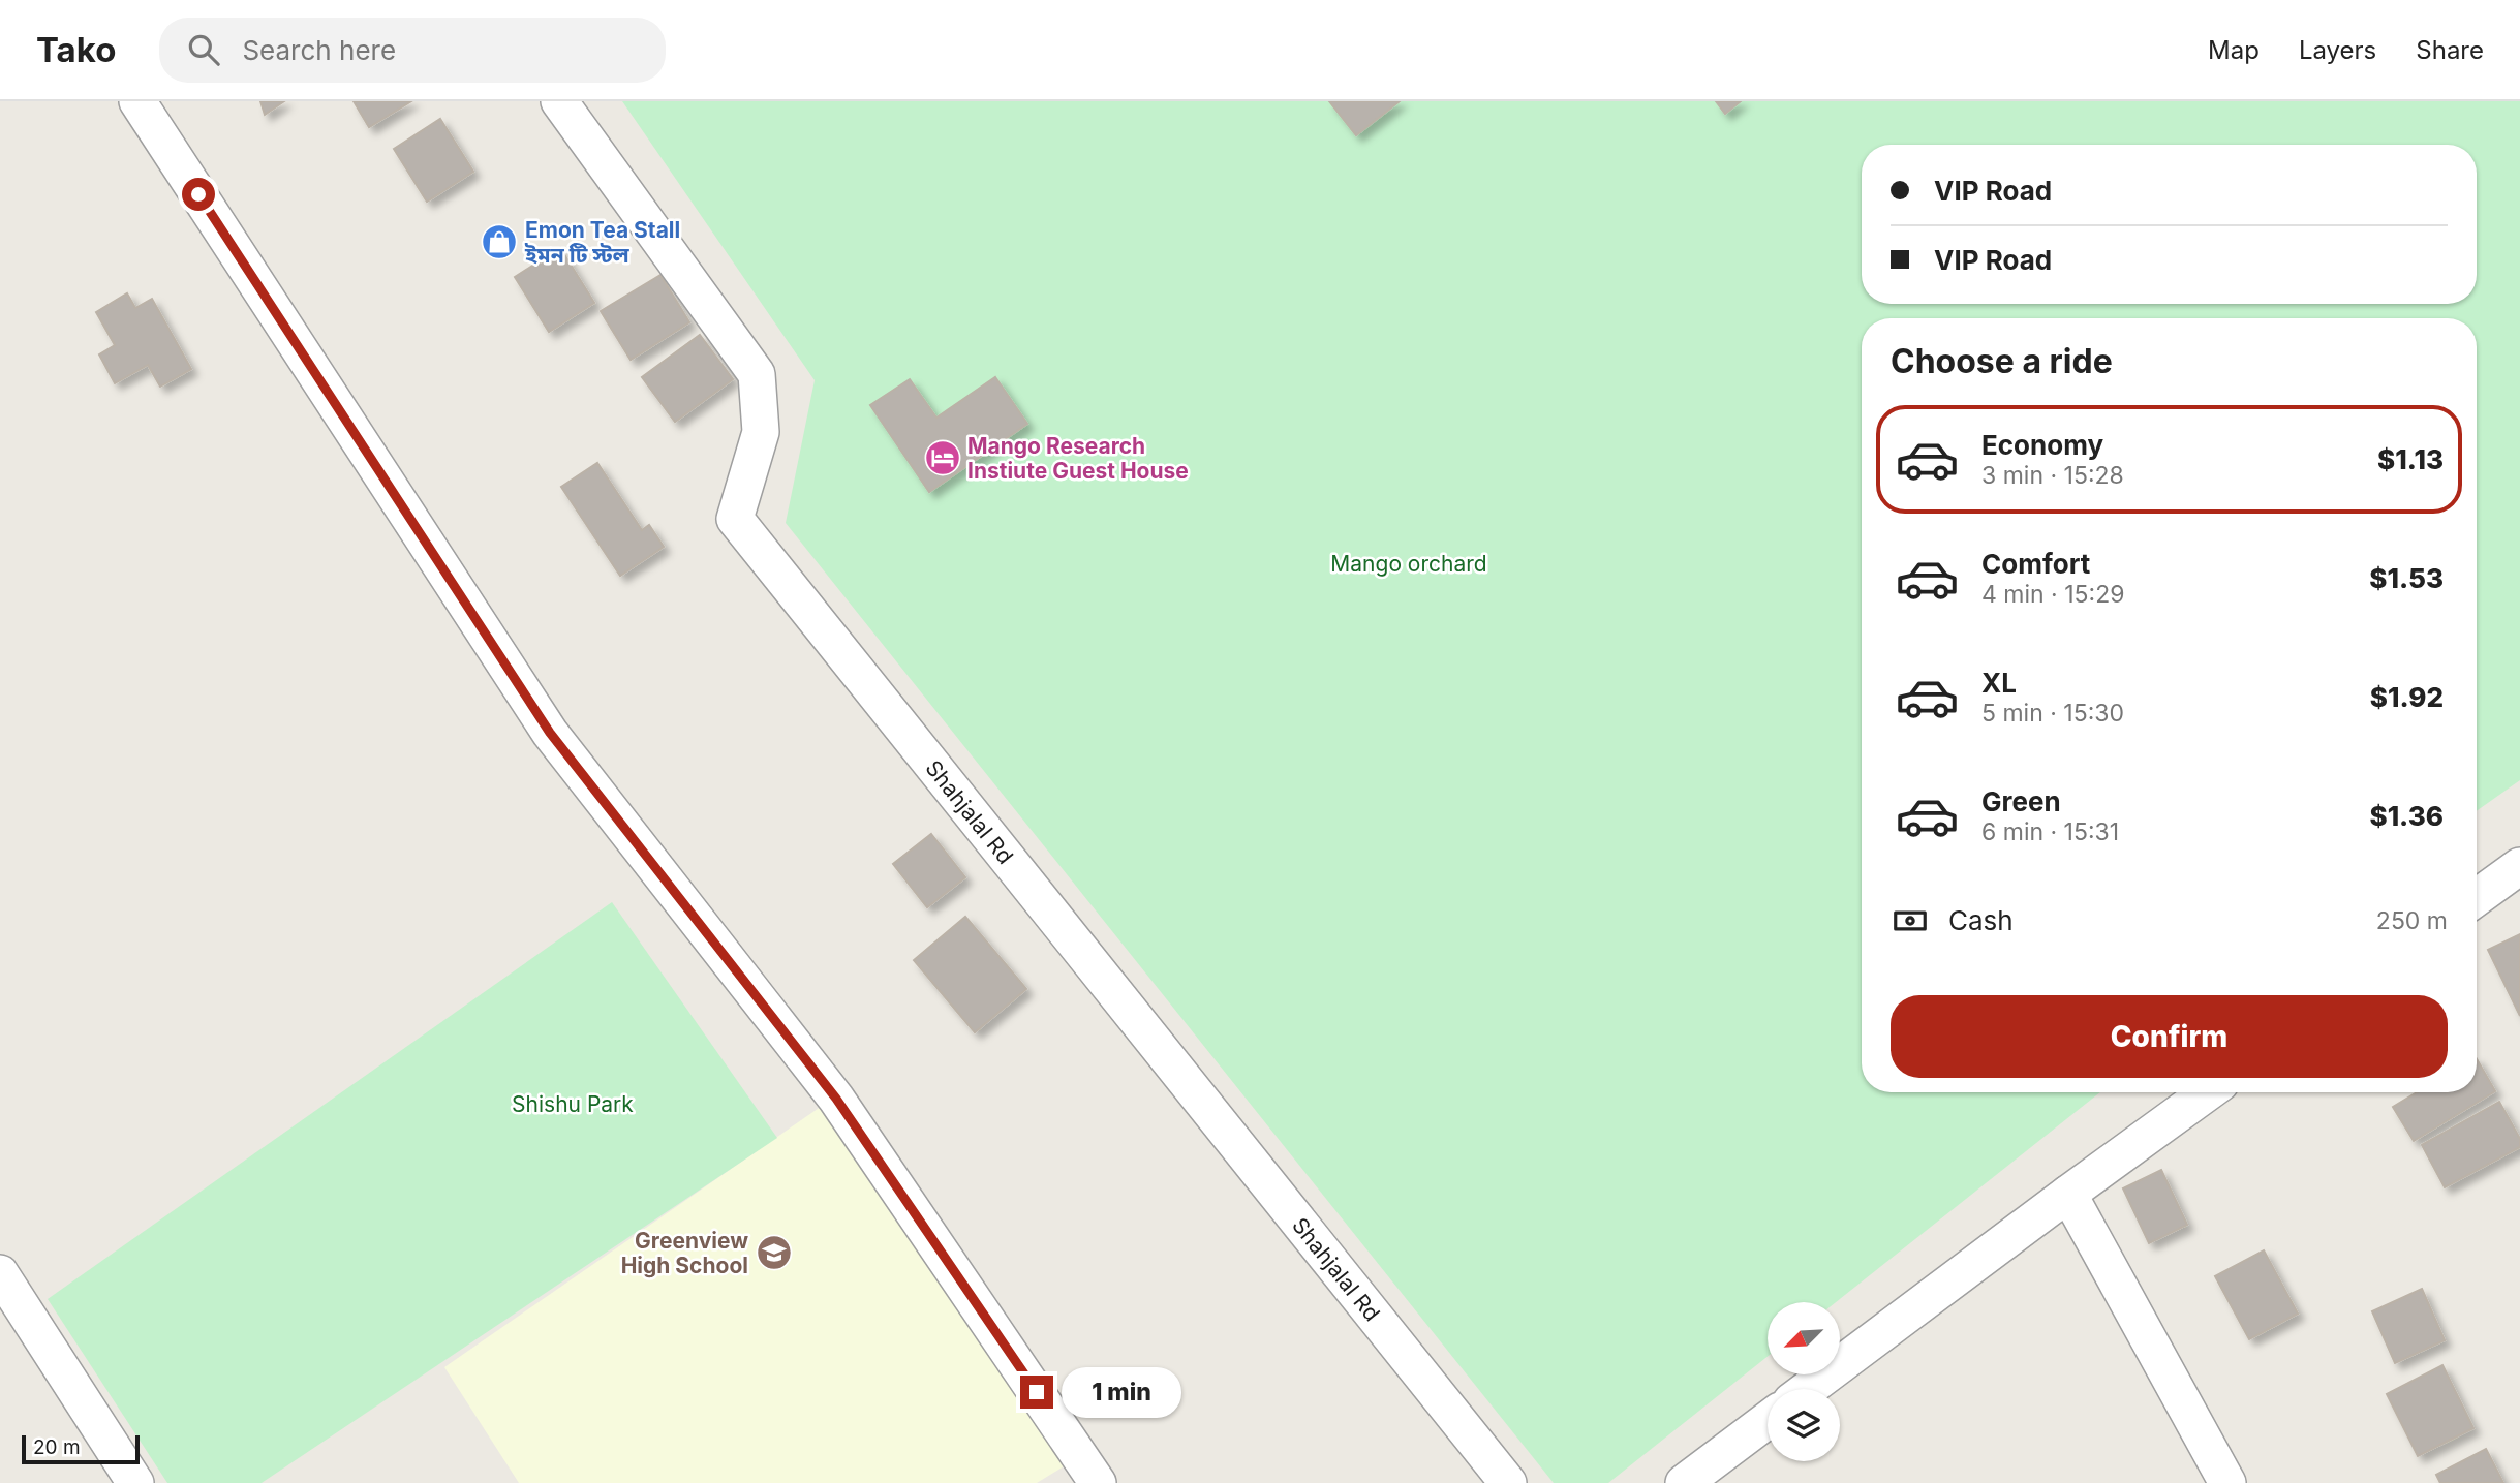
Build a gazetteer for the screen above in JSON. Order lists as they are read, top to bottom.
{
  "streets": {
    "street": ["Shahjalal Rd"]
  },
  "parks": ["Mango orchard", "Shishu Park"],
  "places": {
    "shop": ["Emon Tea Stall ইমন টি স্টল"],
    "hotel": ["Mango Research Instiute Guest House"],
    "school or university": ["Greenview High School"]
  },
  "scale_bar": "20 m",
  "north": "bottom left",
  "page": {
    "header": "Tako",
    "search": "Search here",
    "nav": ["Map", "Layers", "Share"],
    "banner": ["VIP Road", "VIP Road"],
    "heading": "Choose a ride",
    "list": [
      {
        "name": "Economy",
        "note": "3 min · 15:28",
        "value": "$1.13"
      },
      {
        "name": "Comfort",
        "note": "4 min · 15:29",
        "value": "$1.53"
      },
      {
        "name": "XL",
        "note": "5 min · 15:30",
        "value": "$1.92"
      },
      {
        "name": "Green",
        "note": "6 min · 15:31",
        "value": "$1.36"
      }
    ],
    "pay": ["Cash", "250 m"],
    "buttons": "Confirm",
    "bubble": "1 min",
    "scale": "20 m"
  }
}
